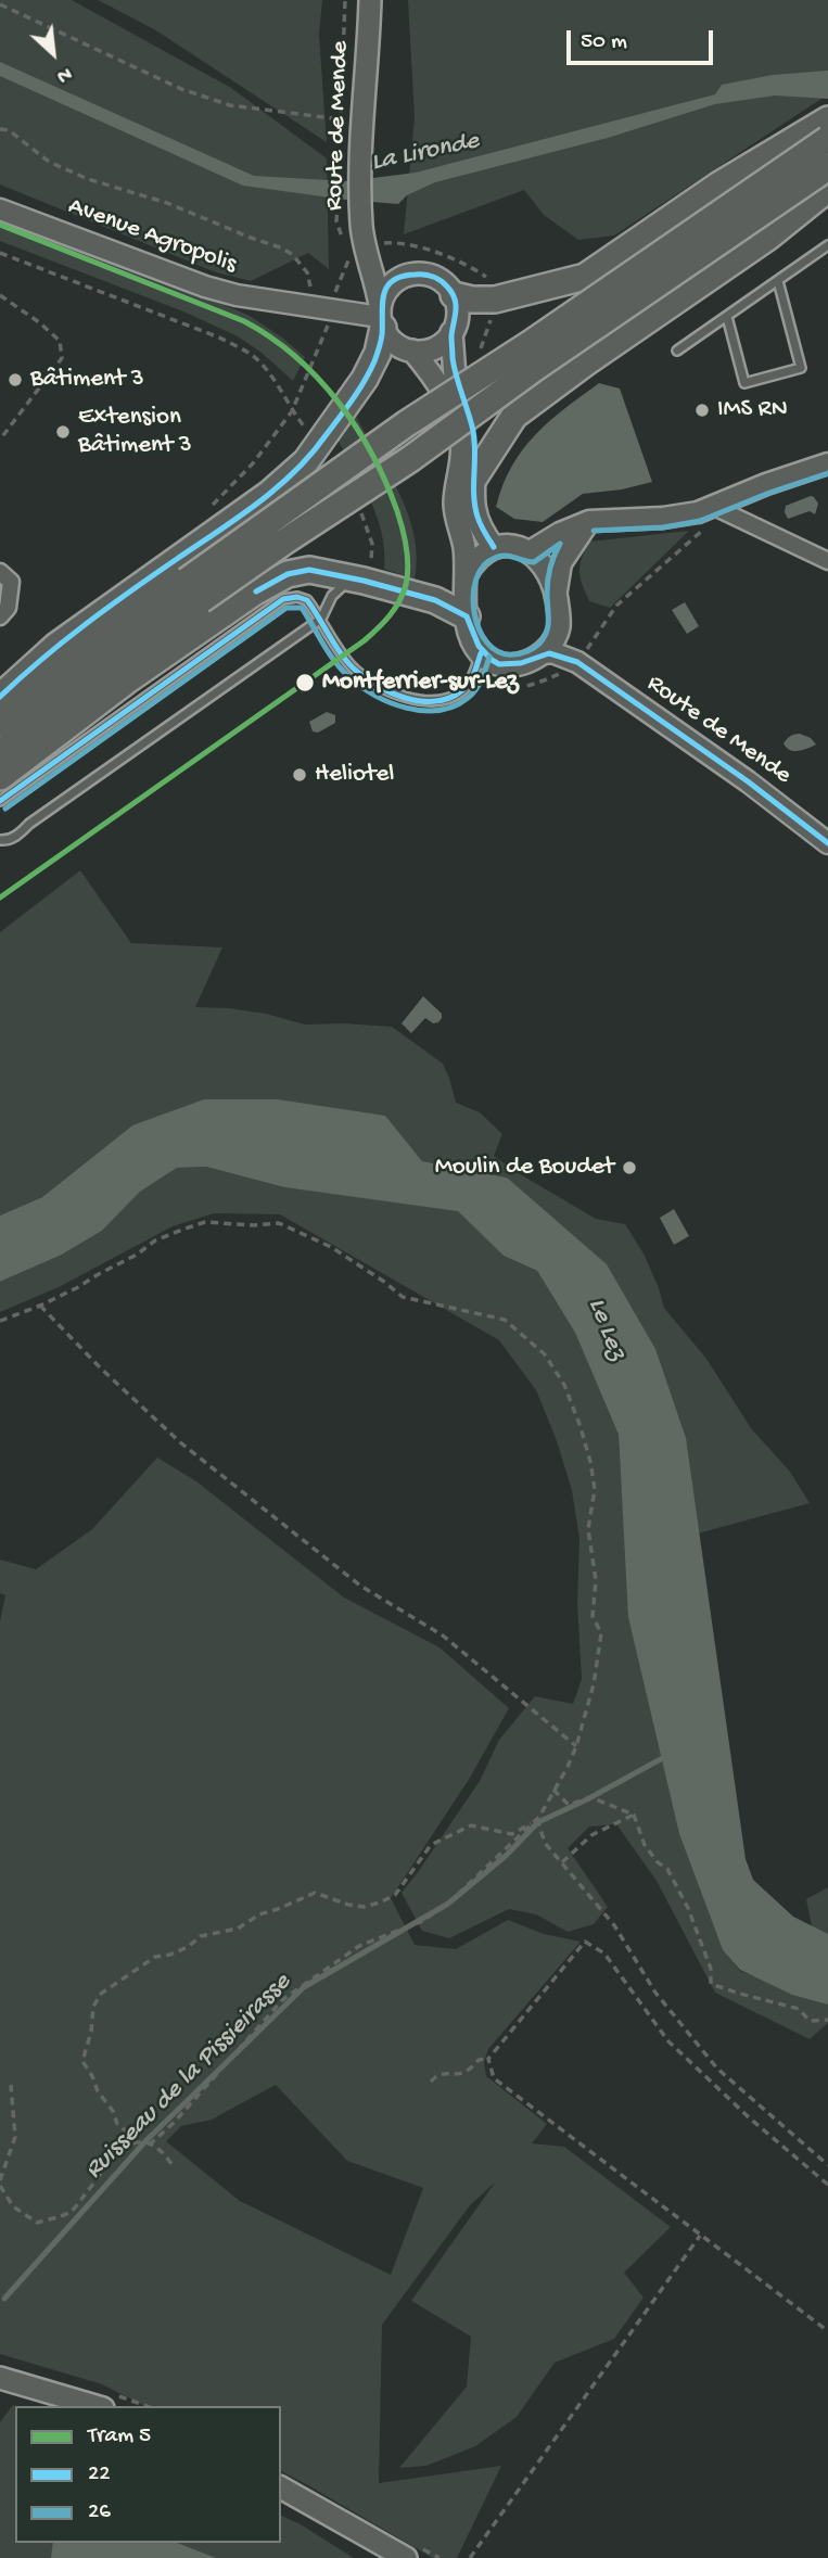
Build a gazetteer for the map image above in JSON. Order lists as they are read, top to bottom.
{
  "streets": {
    "main road": ["Route de Mende"],
    "street": ["Avenue Agropolis"]
  },
  "crossings": [
    ["Route de Mende", "Avenue Agropolis"]
  ],
  "water": ["La Lironde", "Le Lez", "Ruisseau de la Pissieirasse"],
  "places": [
    "Bâtiment 3",
    "IMS RN",
    "Extension Bâtiment 3",
    "Montferrier-sur-Lez",
    "Heliotel",
    "Moulin de Boudet"
  ],
  "lines": ["tram line 5", "transit line 22", "transit line 26"],
  "legend": ["Tram 5", "22", "26"],
  "scale_bar": "50 m",
  "north": "bottom right"
}
